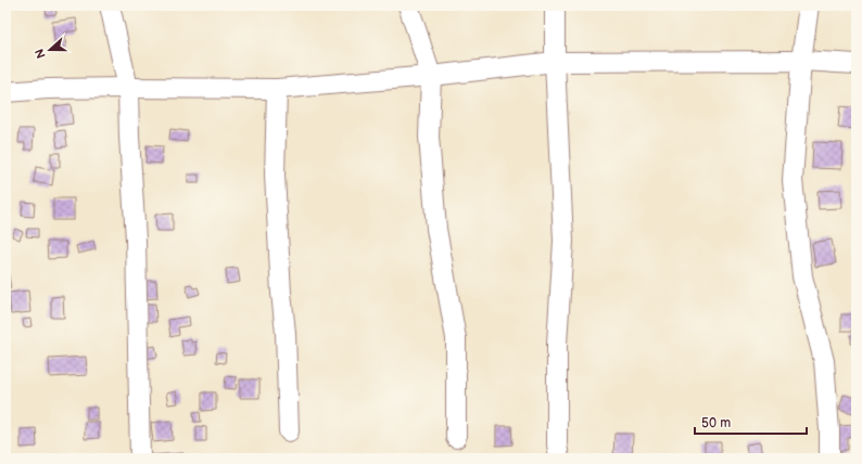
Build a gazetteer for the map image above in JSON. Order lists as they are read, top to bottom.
{
  "scale_bar": "50 m",
  "north": "left"
}
